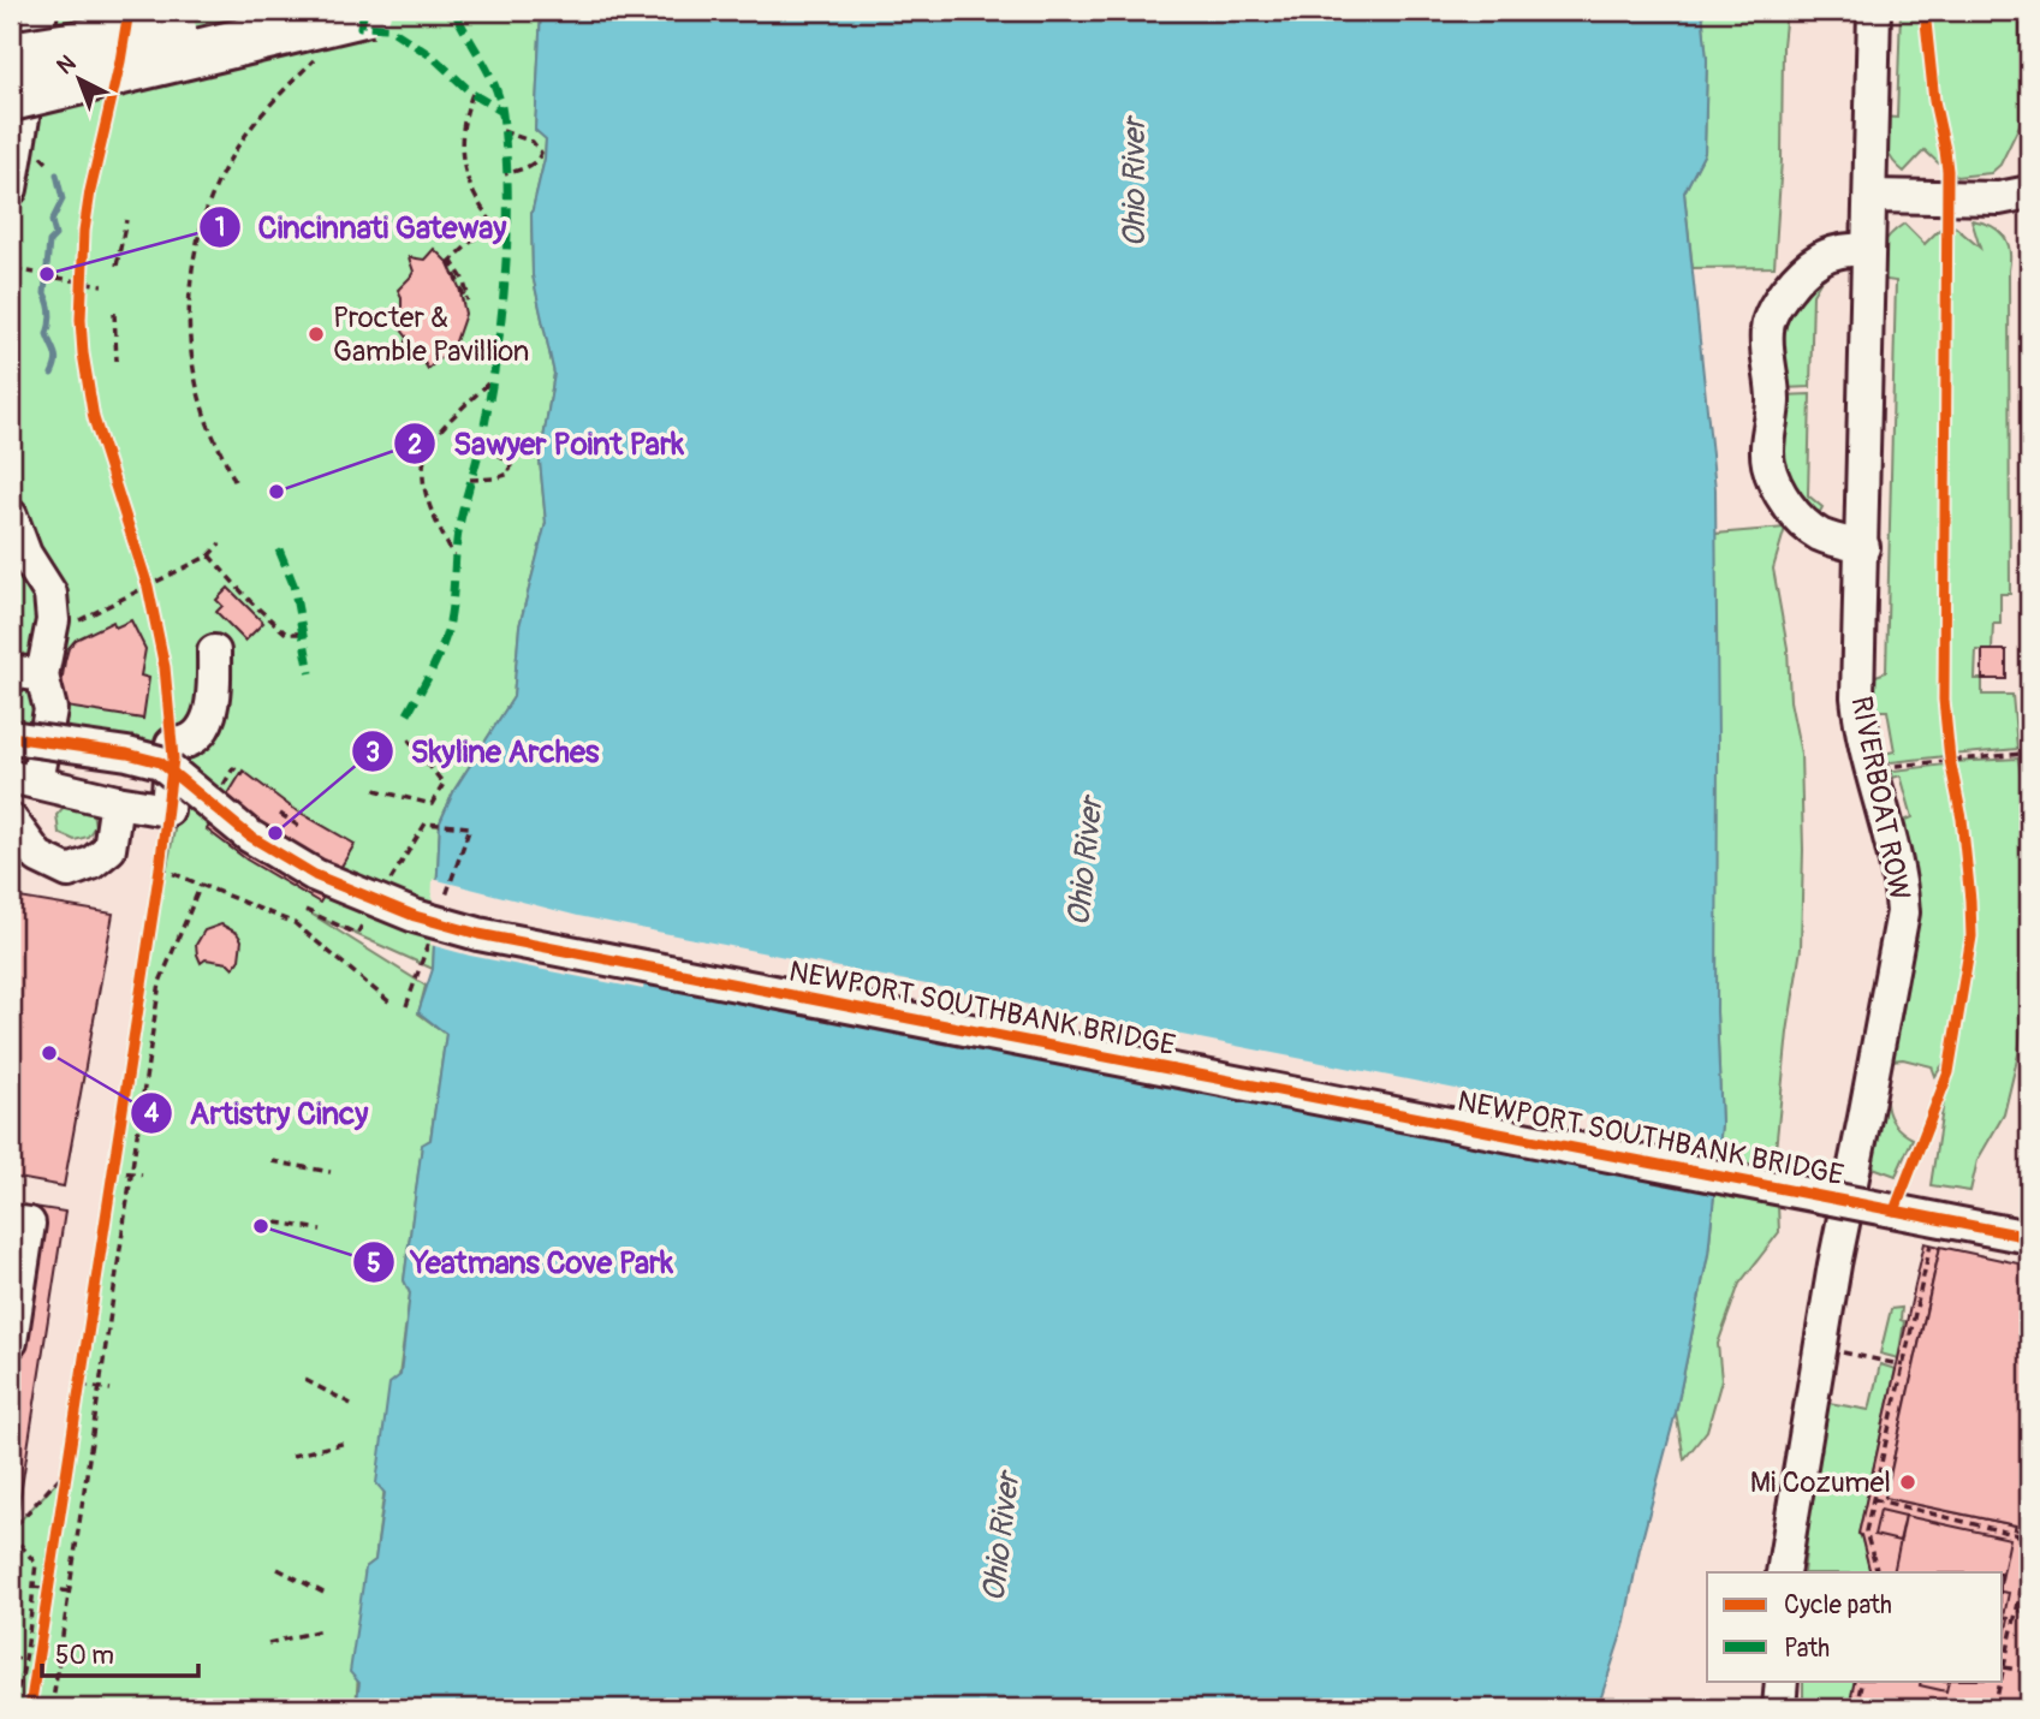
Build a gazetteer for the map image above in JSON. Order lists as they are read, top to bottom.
{
  "streets": {
    "street": ["RIVERBOAT ROW", "NEWPORT SOUTHBANK BRIDGE"]
  },
  "water": ["Ohio River"],
  "places": [
    "Cincinnati Gateway",
    "Procter & Gamble Pavillion",
    "Sawyer Point Park",
    "Skyline Arches",
    "Artistry Cincy",
    "Yeatmans Cove Park",
    "Mi Cozumel"
  ],
  "legend": ["Cycle path", "Path"],
  "scale_bar": "50 m",
  "north": "top left"
}
